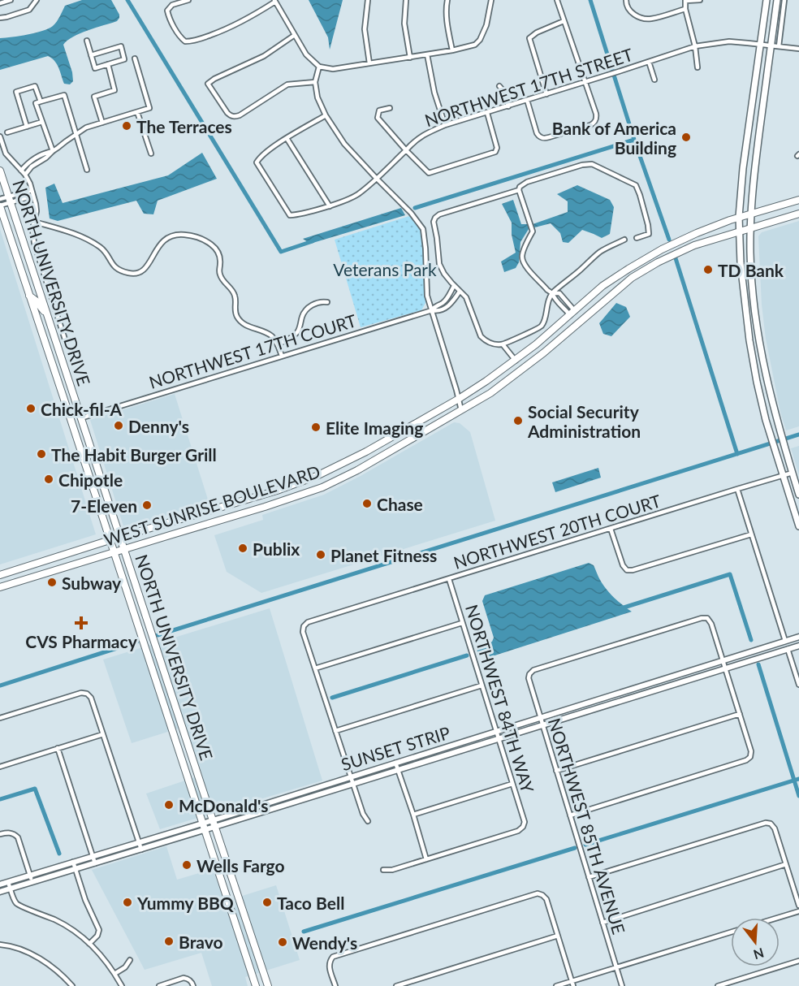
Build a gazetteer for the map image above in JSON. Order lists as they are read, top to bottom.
{
  "streets": {
    "main road": ["NORTH UNIVERSITY DRIVE", "WEST SUNRISE BOULEVARD"],
    "street": [
      "NORTHWEST 17TH STREET",
      "NORTHWEST 17TH COURT",
      "NORTHWEST 20TH COURT",
      "NORTHWEST 84TH WAY",
      "SUNSET STRIP",
      "NORTHWEST 85TH AVENUE"
    ]
  },
  "crossings": [
    ["NORTH UNIVERSITY DRIVE", "NORTHWEST 17TH COURT"],
    ["NORTH UNIVERSITY DRIVE", "WEST SUNRISE BOULEVARD"],
    ["NORTH UNIVERSITY DRIVE", "SUNSET STRIP"],
    ["NORTHWEST 20TH COURT", "NORTHWEST 84TH WAY"],
    ["NORTHWEST 84TH WAY", "SUNSET STRIP"],
    ["SUNSET STRIP", "NORTHWEST 85TH AVENUE"]
  ],
  "parks": ["Veterans Park"],
  "places": {
    "other": [
      "The Terraces",
      "Bank of America Building",
      "TD Bank",
      "Chick-fil-A",
      "Social Security Administration",
      "Denny's",
      "Elite Imaging",
      "The Habit Burger Grill",
      "Chipotle",
      "Chase",
      "7-Eleven",
      "Publix",
      "Planet Fitness",
      "Subway",
      "McDonald's",
      "Wells Fargo",
      "Yummy BBQ",
      "Taco Bell",
      "Bravo",
      "Wendy's"
    ],
    "health": ["CVS Pharmacy"]
  },
  "north": "bottom"
}
